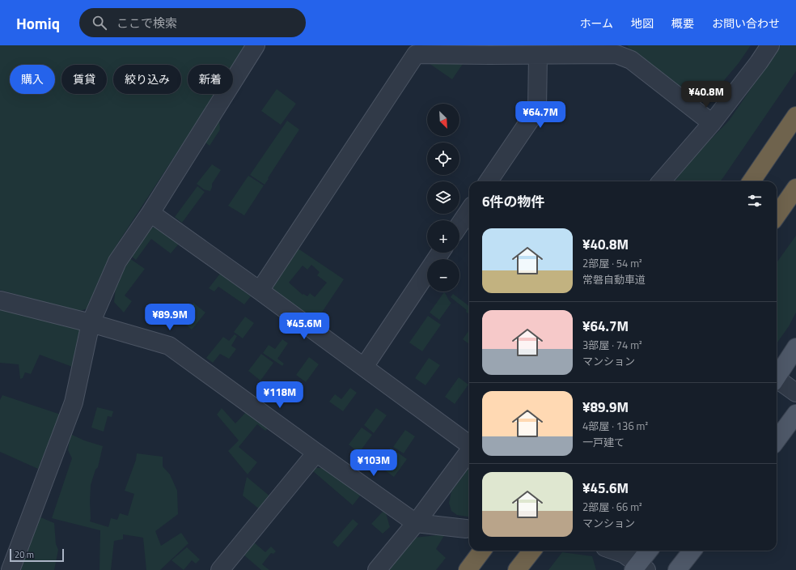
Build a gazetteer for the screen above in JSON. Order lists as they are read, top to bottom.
{
  "scale_bar": "20 m",
  "north": "bottom right",
  "page": {
    "header": "Homiq",
    "search": "ここで検索",
    "nav": [
      "ホーム",
      "地図",
      "概要",
      "お問い合わせ"
    ],
    "chip": [
      "購入",
      "賃貸",
      "絞り込み",
      "新着"
    ],
    "price": [
      "¥40.8M",
      "¥64.7M",
      "¥89.9M",
      "¥45.6M",
      "¥118M",
      "¥103M"
    ],
    "map_buttons": ["+", "−"],
    "heading": "6件の物件",
    "list": [
      {
        "name": "¥40.8M",
        "note": "2部屋 · 54 m² · 常磐自動車道"
      },
      {
        "name": "¥64.7M",
        "note": "3部屋 · 74 m² · マンション"
      },
      {
        "name": "¥89.9M",
        "note": "4部屋 · 136 m² · 一戸建て"
      },
      {
        "name": "¥45.6M",
        "note": "2部屋 · 66 m² · マンション"
      }
    ],
    "scale": "20 m"
  }
}
